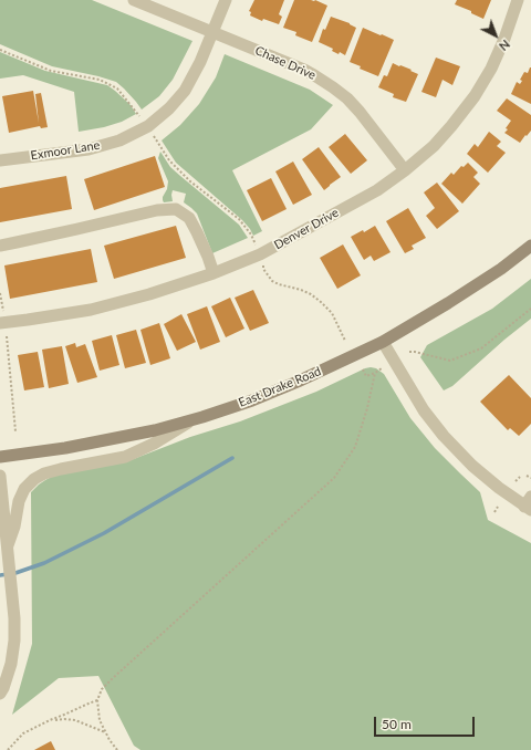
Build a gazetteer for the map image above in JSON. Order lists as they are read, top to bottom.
{
  "streets": {
    "main road": ["East Drake Road"],
    "street": ["Chase Drive", "Exmoor Lane", "Denver Drive"]
  },
  "crossings": [
    ["Chase Drive", "Exmoor Lane"],
    ["Chase Drive", "Denver Drive"]
  ],
  "scale_bar": "50 m",
  "north": "bottom right"
}
